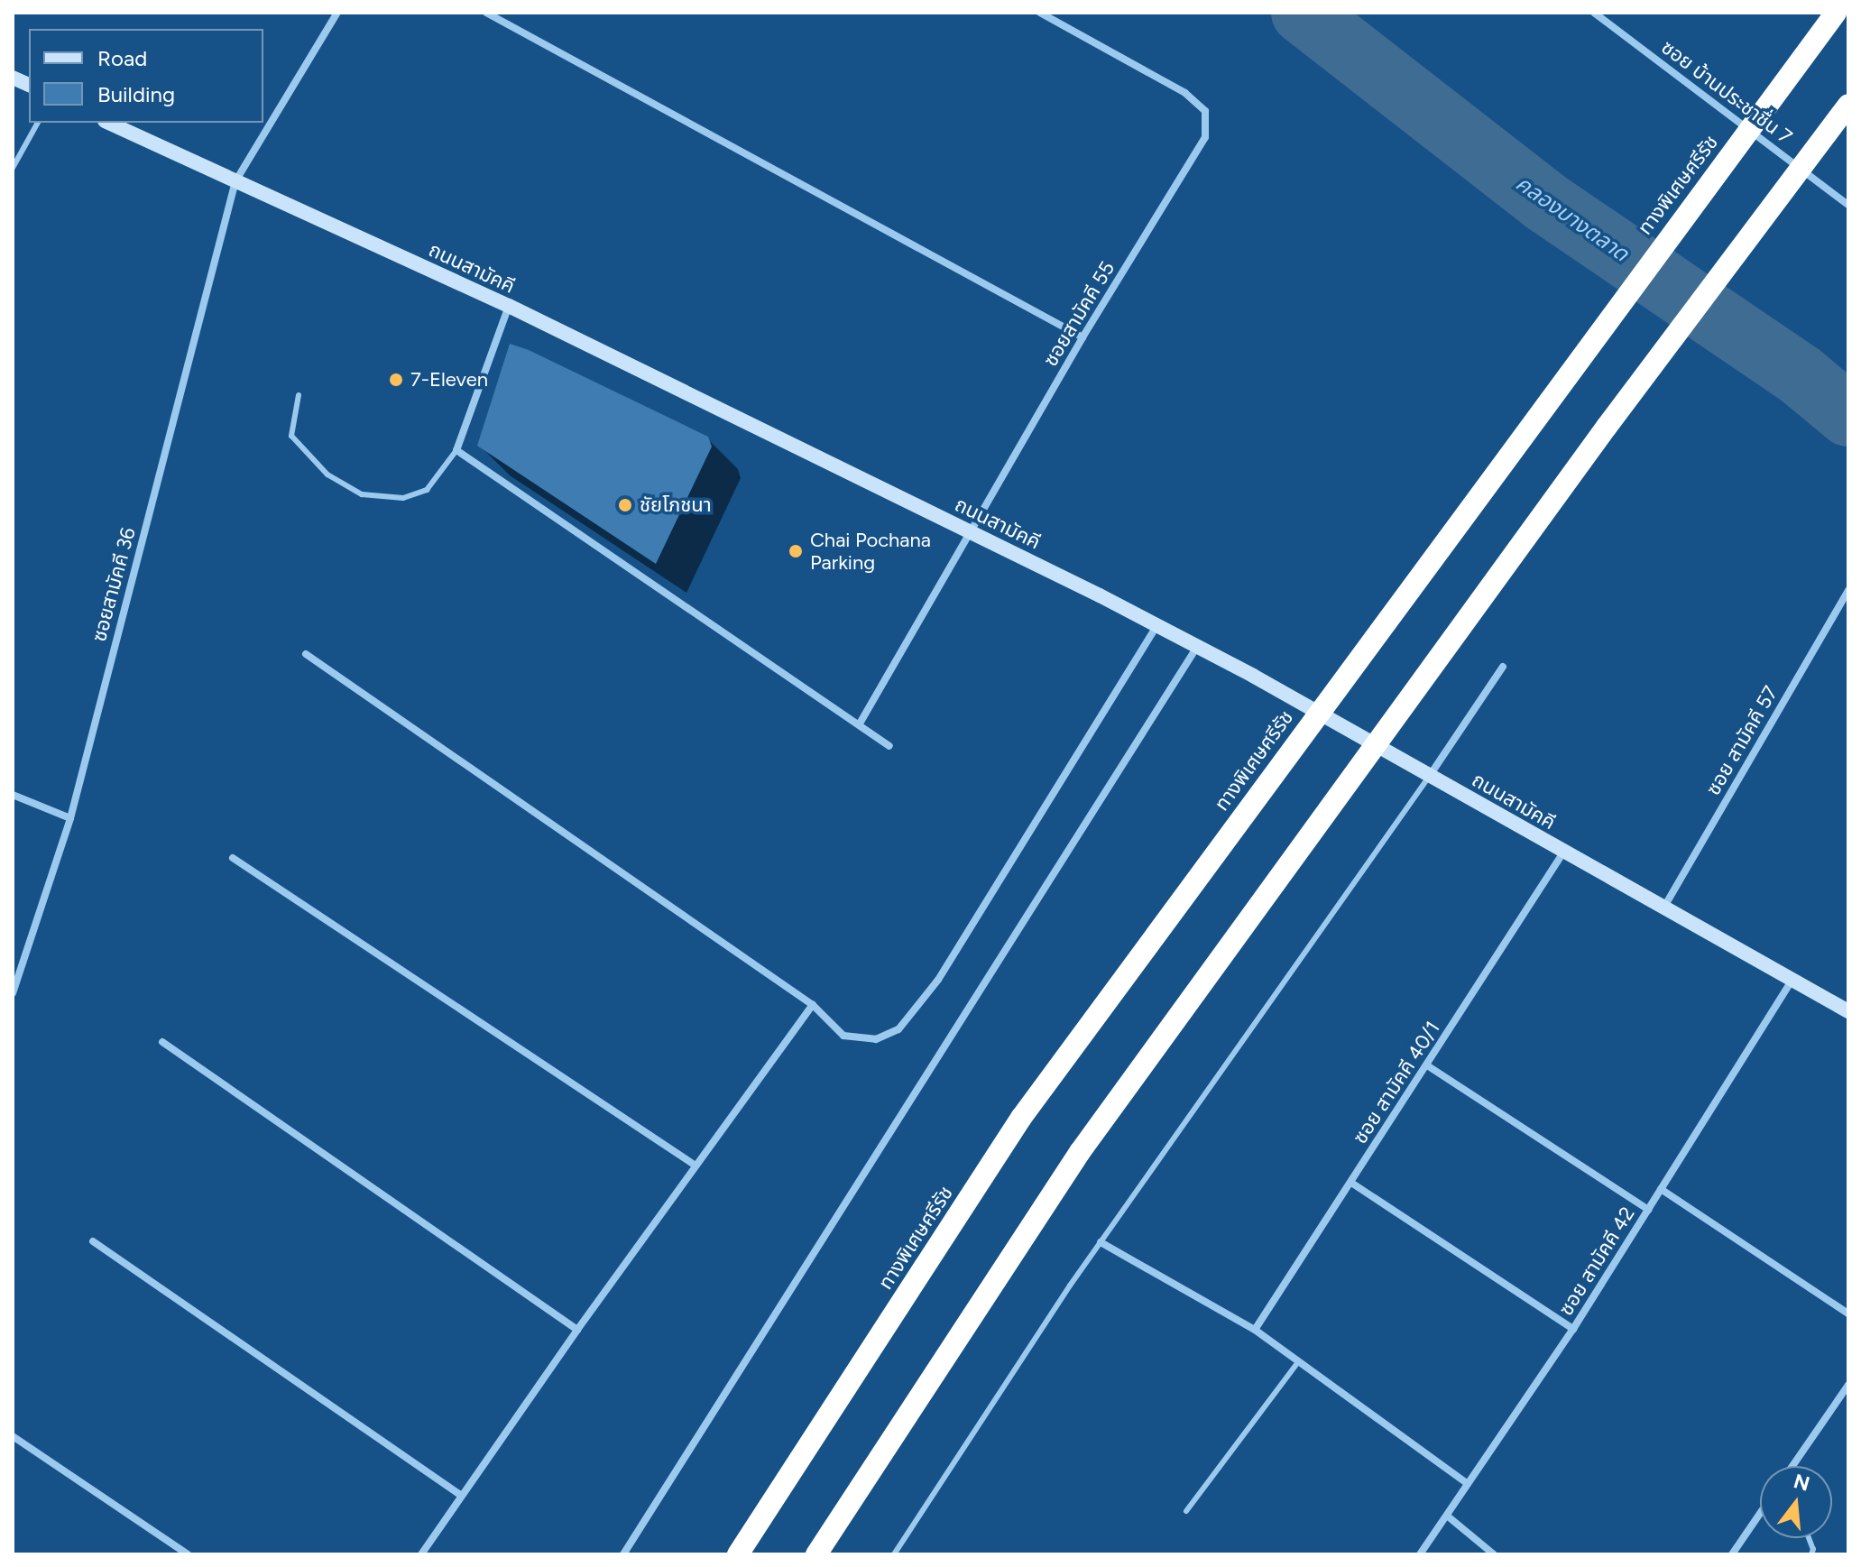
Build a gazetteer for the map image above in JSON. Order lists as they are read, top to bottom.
{
  "streets": {
    "highway": ["ทางพิเศษศรีรัช"],
    "main road": ["ถนนสามัคคี"],
    "street": [
      "ซอย บ้านประชาชื่น 7",
      "ซอยสามัคคี 55",
      "ซอยสามัคคี 36",
      "ซอย สามัคคี 57",
      "ซอย สามัคคี 40/1",
      "ซอย สามัคคี 42"
    ]
  },
  "crossings": [
    ["ถนนสามัคคี", "ซอยสามัคคี 55"],
    ["ถนนสามัคคี", "ซอยสามัคคี 36"],
    ["ถนนสามัคคี", "ซอย สามัคคี 57"],
    ["ถนนสามัคคี", "ซอย สามัคคี 40/1"],
    ["ถนนสามัคคี", "ซอย สามัคคี 42"]
  ],
  "water": ["คลองบางตลาด"],
  "places": ["7-Eleven", "ชัยโภชนา", "Chai Pochana Parking"],
  "legend": ["Road", "Building"],
  "north": "top"
}
